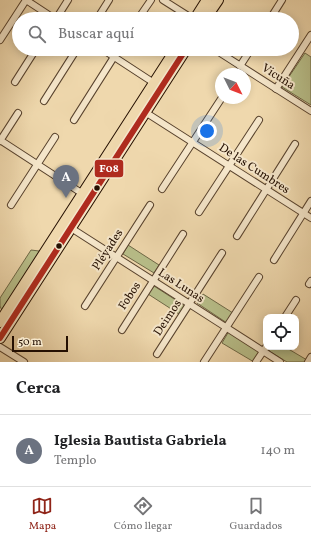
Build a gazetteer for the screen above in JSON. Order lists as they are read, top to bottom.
{
  "streets": {
    "street": [
      "Vicuña",
      "De las Cumbres",
      "Pléyades",
      "Las Lunas",
      "Fobos",
      "Deimos"
    ]
  },
  "crossings": [
    ["Pléyades", "Las Lunas"],
    ["Las Lunas", "Fobos"],
    ["Las Lunas", "Deimos"]
  ],
  "lines": ["transit line F08"],
  "scale_bar": "50 m",
  "north": "bottom right",
  "page": {
    "search": "Buscar aquí",
    "pins": "A",
    "scale": "50 m",
    "heading": "Cerca",
    "list": [
      {
        "mark": "A",
        "name": "Iglesia Bautista Gabriela",
        "note": "Templo",
        "value": "140 m"
      }
    ],
    "nav": ["Mapa", "Cómo llegar", "Guardados"]
  }
}
